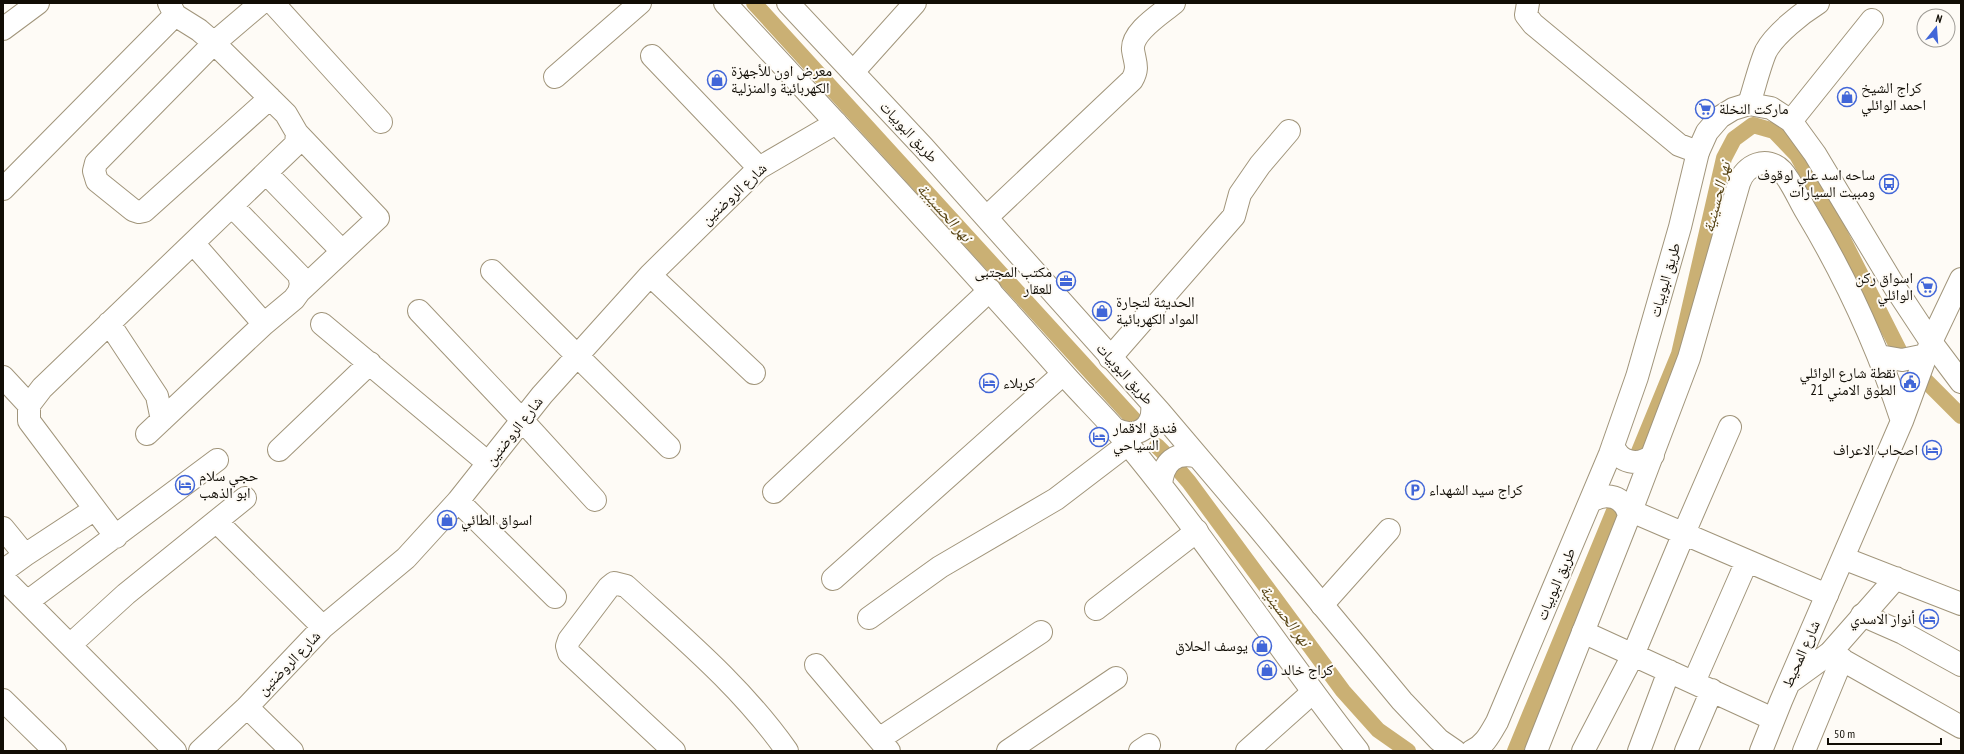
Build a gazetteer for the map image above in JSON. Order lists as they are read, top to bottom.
{
  "streets": {
    "street": ["طريق البوبيات", "شارع الروضتين", "شارع المحيط"]
  },
  "crossings": [
    ["طريق البوبيات", "شارع المحيط"]
  ],
  "water": ["نهر الحسينية"],
  "places": {
    "shop": [
      "معرض اون للأجهزة الكهربائية والمنزلية",
      "كراج الشيخ احمد الوائلي",
      "الحديثة لتجارة المواد الكهربائية",
      "اسواق الطائي",
      "يوسف الحلاق",
      "كراج خالد"
    ],
    "supermarket": ["ماركت النخلة", "اسواق ركن الوائلي"],
    "bus stop": ["ساحه اسد علي لوقوف ومبيت السيارات"],
    "office": ["مكتب المجتبى للعقار"],
    "public building": ["نقطة شارع الوائلي الطوق الامني 21"],
    "hotel": [
      "كربلاء",
      "فندق الاقمار السياحي",
      "اصحاب الاعراف",
      "حجي سلام ابو الذهب",
      "أنوار الاسدي"
    ],
    "parking": ["كراج سيد الشهداء"]
  },
  "scale_bar": "50 m",
  "north": "top"
}
